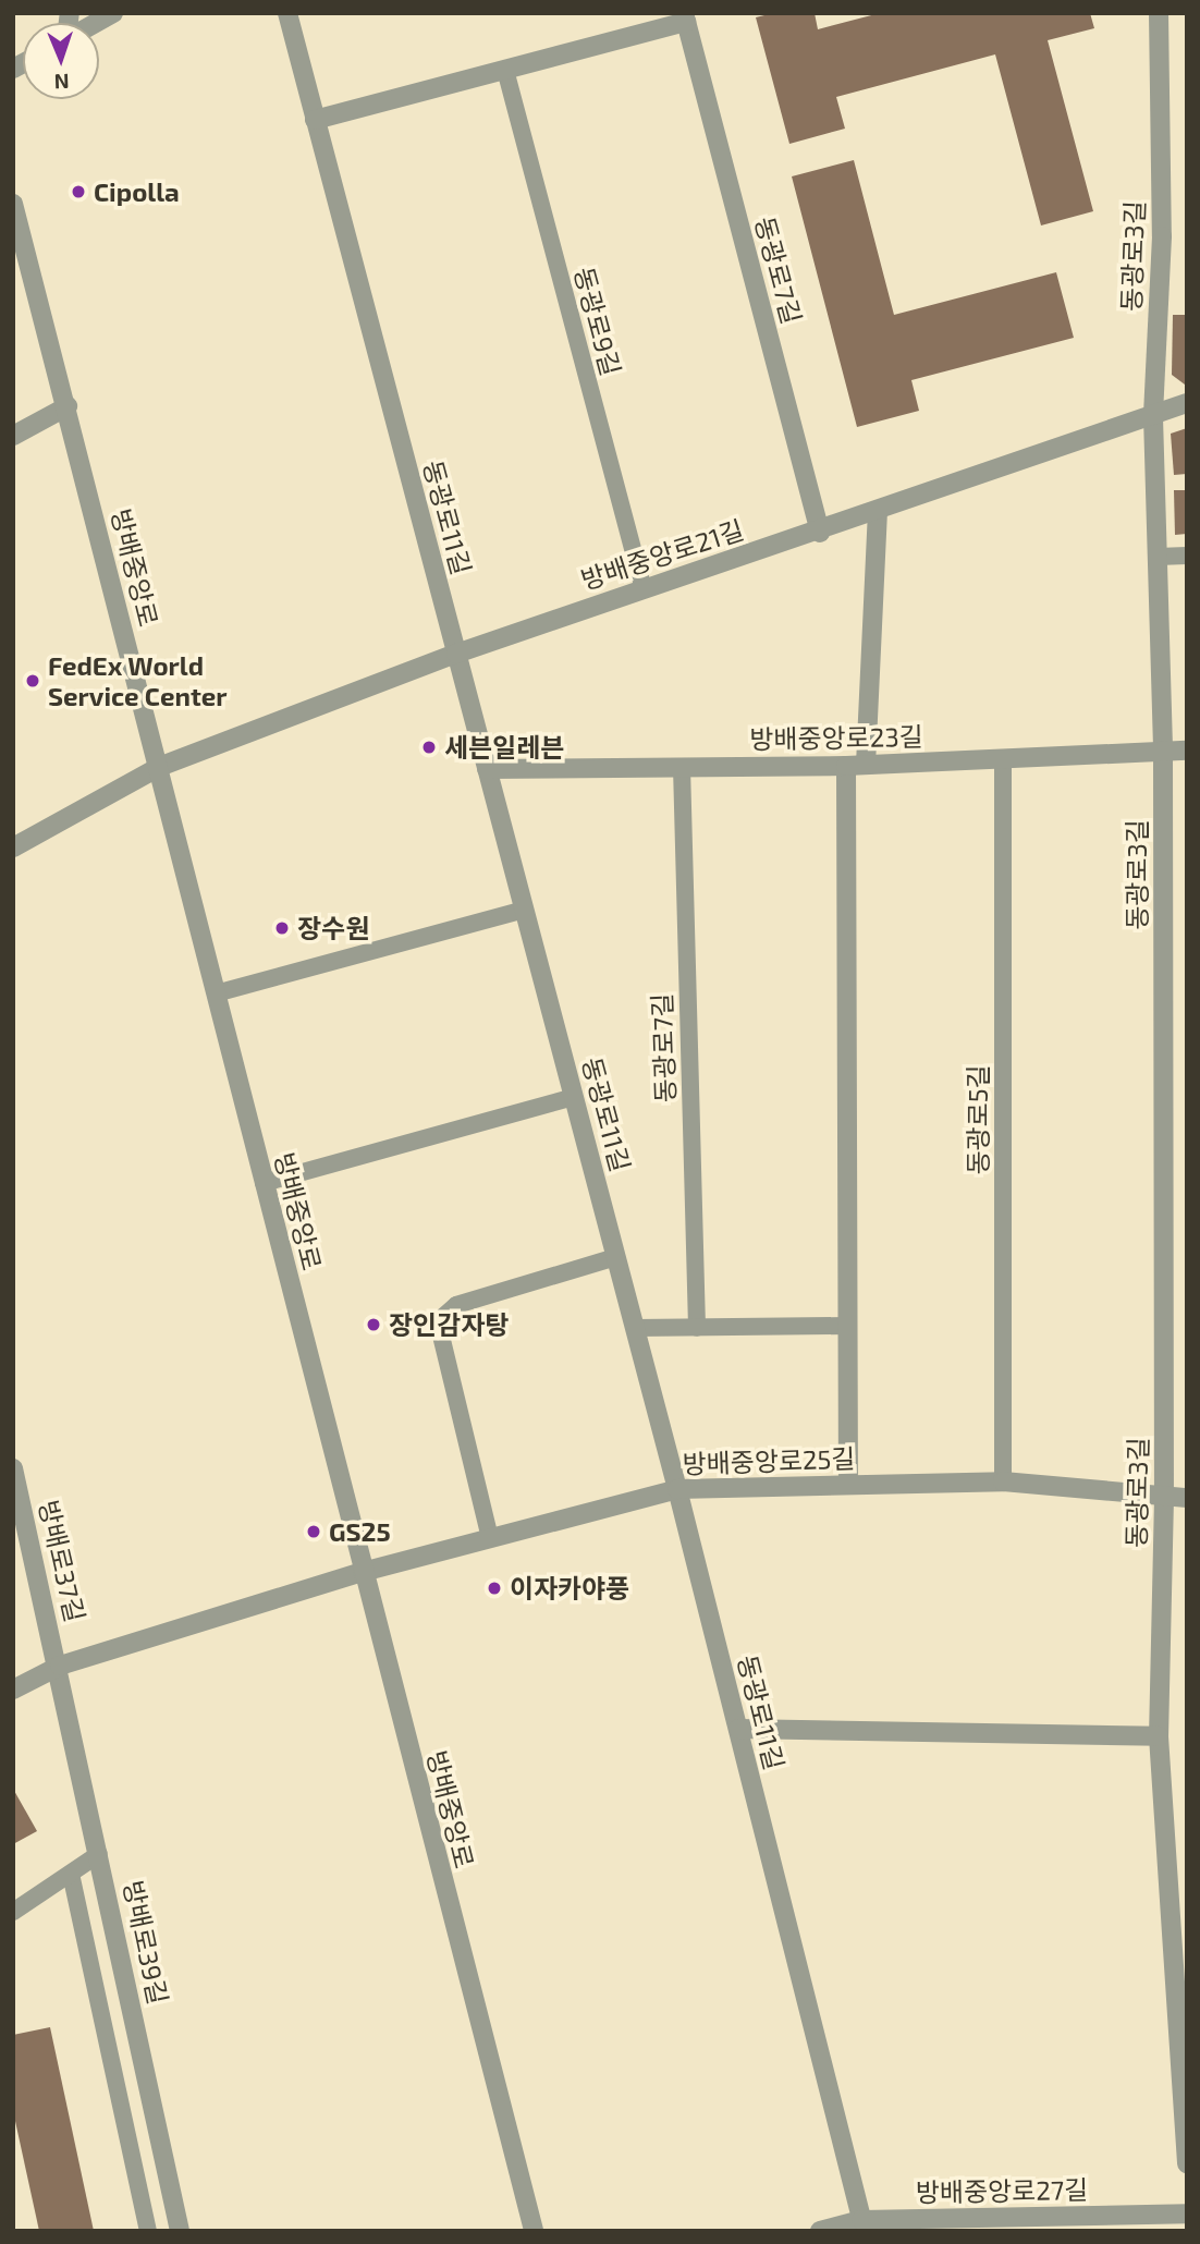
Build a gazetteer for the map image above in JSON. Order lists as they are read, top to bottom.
{
  "streets": {
    "street": [
      "동광로3길",
      "동광로7길",
      "동광로11길",
      "방배중앙로21길",
      "방배중앙로",
      "방배중앙로23길",
      "방배중앙로25길",
      "방배로37길",
      "방배로39길",
      "방배중앙로27길"
    ],
    "lane": ["동광로9길", "동광로5길"]
  },
  "crossings": [
    ["동광로3길", "방배중앙로21길"],
    ["동광로3길", "방배중앙로23길"],
    ["동광로3길", "방배중앙로25길"],
    ["동광로7길", "동광로9길"],
    ["동광로7길", "동광로11길"],
    ["동광로7길", "방배중앙로21길"],
    ["동광로7길", "방배중앙로23길"],
    ["동광로9길", "방배중앙로21길"],
    ["동광로11길", "방배중앙로21길"],
    ["동광로11길", "방배중앙로23길"],
    ["동광로11길", "방배중앙로25길"],
    ["동광로11길", "방배중앙로27길"],
    ["방배중앙로21길", "방배중앙로"],
    ["방배중앙로", "방배중앙로25길"],
    ["방배중앙로23길", "동광로5길"],
    ["동광로5길", "방배중앙로25길"],
    ["방배로37길", "방배로39길"]
  ],
  "places": [
    "Cipolla",
    "FedEx World Service Center",
    "세븐일레븐",
    "장수원",
    "장인감자탕",
    "GS25",
    "이자카야풍"
  ],
  "north": "bottom"
}
